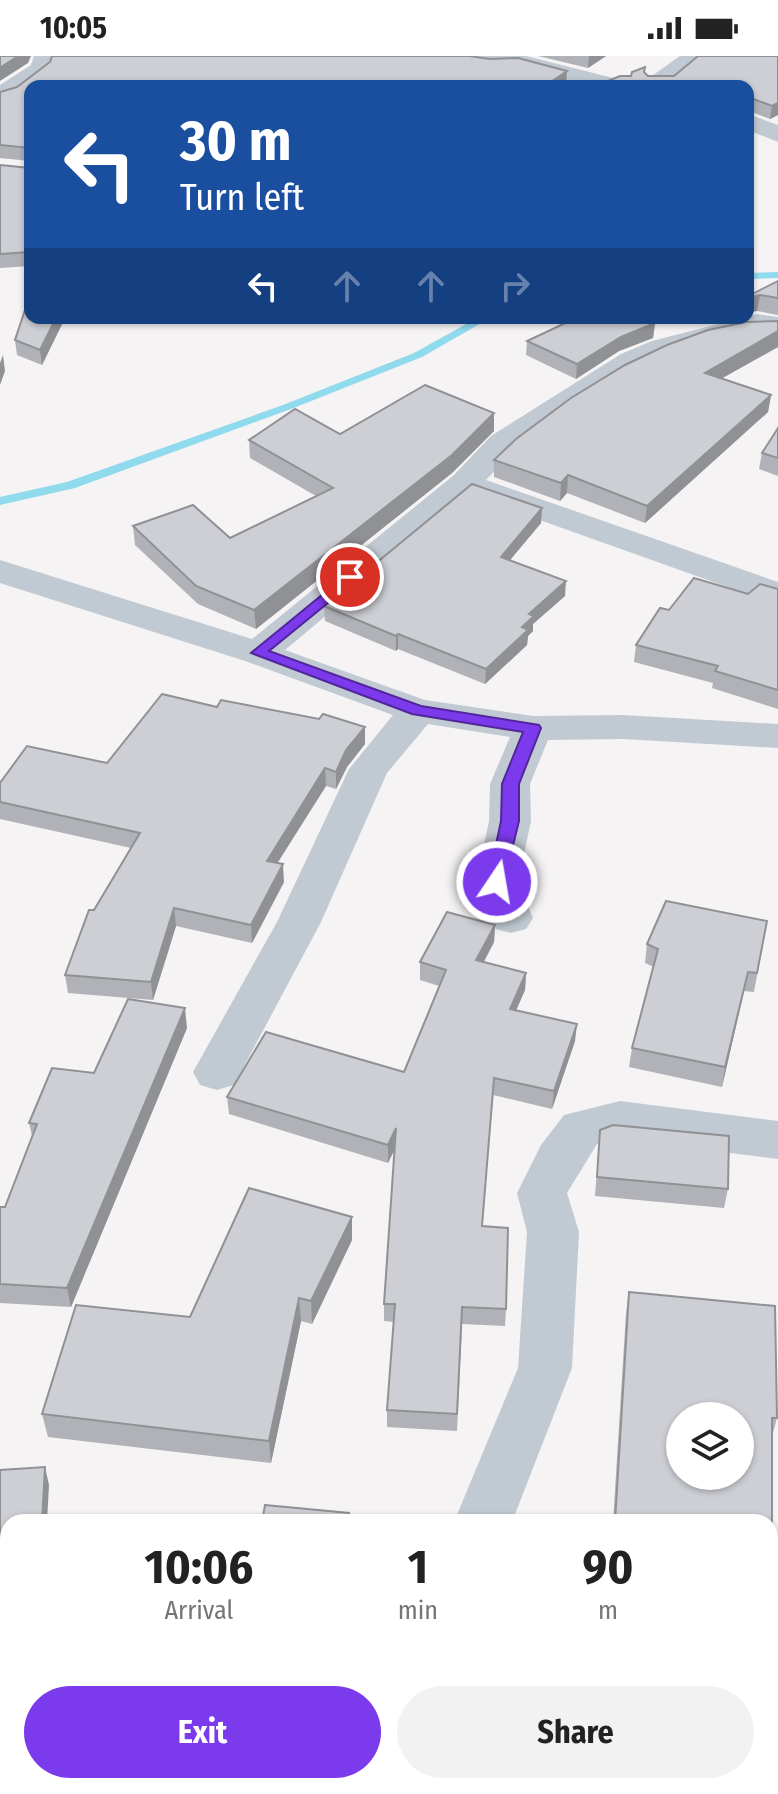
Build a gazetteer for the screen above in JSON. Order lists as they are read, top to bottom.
{
  "page": {
    "status": "10:05",
    "turn": ["30 m", "Turn left"],
    "eta": [
      "10:06",
      "Arrival",
      "1",
      "min",
      "90",
      "m"
    ],
    "buttons": ["Exit", "Share"]
  }
}
